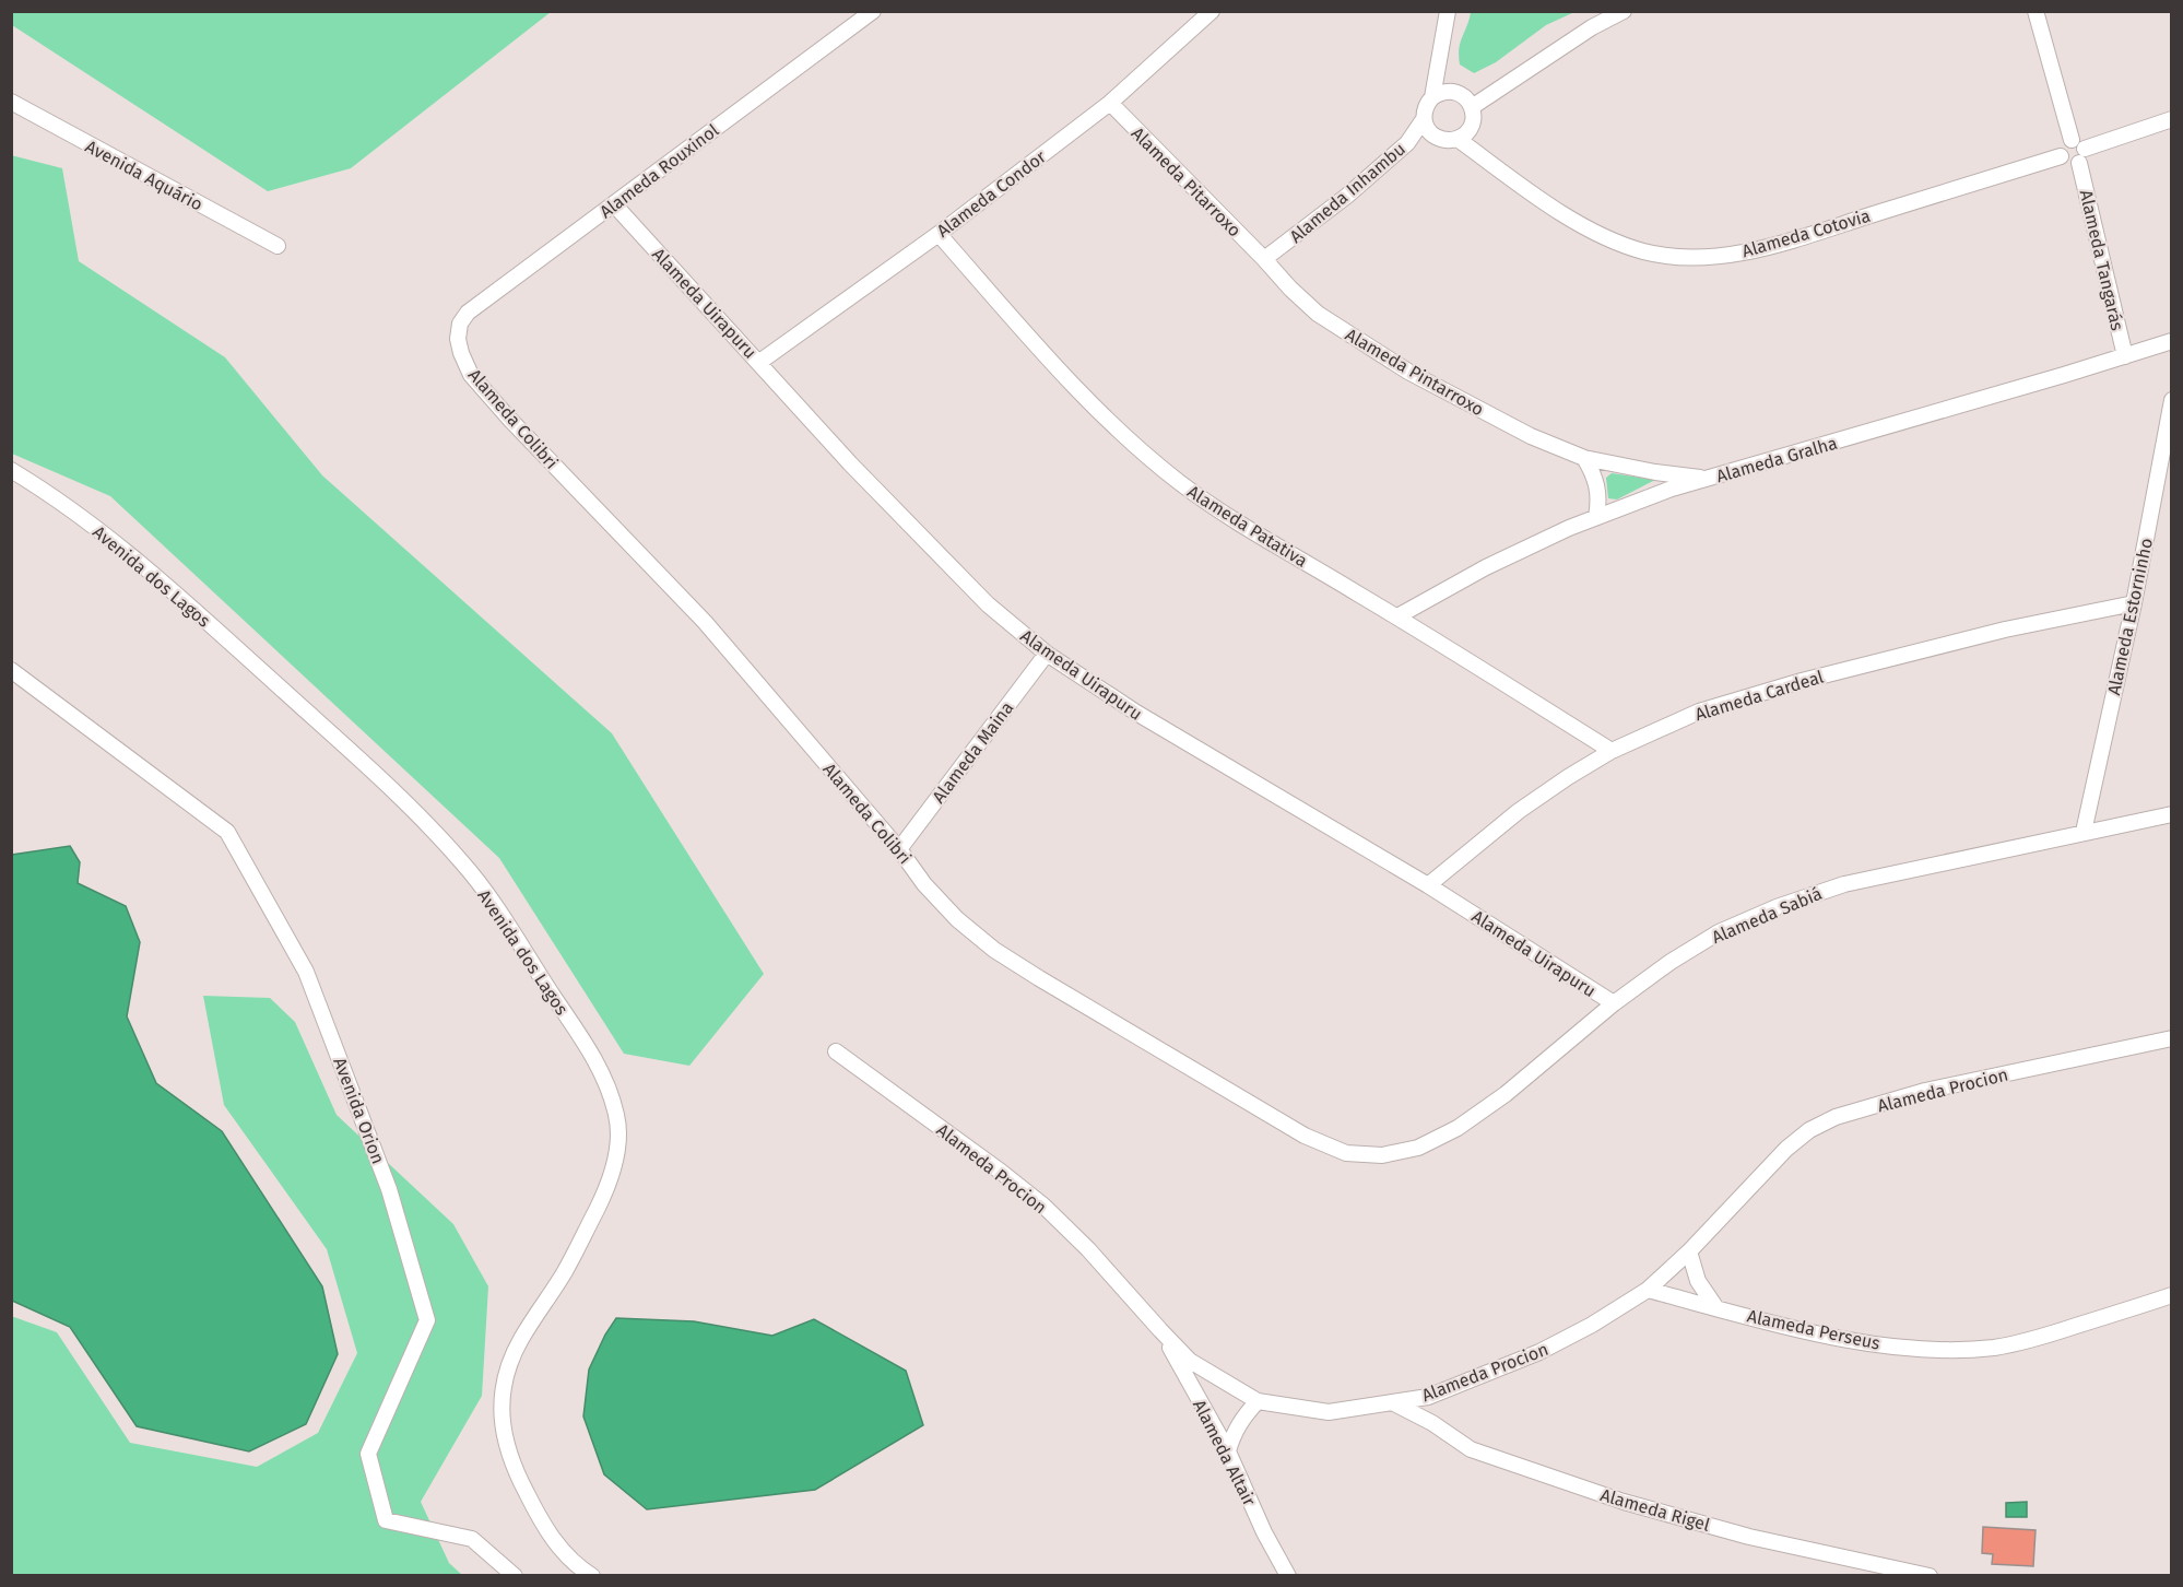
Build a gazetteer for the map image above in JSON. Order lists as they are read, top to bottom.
{
  "streets": {
    "street": [
      "Alameda Rouxinol",
      "Avenida Aquário",
      "Alameda Pitarroxo",
      "Alameda Inhambu",
      "Alameda Condor",
      "Alameda Cotovia",
      "Alameda Tangarás",
      "Alameda Uirapuru",
      "Alameda Pintarroxo",
      "Alameda Colibri",
      "Alameda Gralha",
      "Alameda Patativa",
      "Avenida dos Lagos",
      "Alameda Estorninho",
      "Alameda Cardeal",
      "Alameda Maina",
      "Alameda Sabiá",
      "Alameda Procion",
      "Avenida Orion",
      "Alameda Perseus",
      "Alameda Altair",
      "Alameda Rigel"
    ]
  },
  "crossings": [
    ["Alameda Rouxinol", "Alameda Uirapuru"],
    ["Alameda Rouxinol", "Alameda Colibri"],
    ["Alameda Pitarroxo", "Alameda Inhambu"],
    ["Alameda Pitarroxo", "Alameda Condor"],
    ["Alameda Pitarroxo", "Alameda Pintarroxo"],
    ["Alameda Inhambu", "Alameda Cotovia"],
    ["Alameda Inhambu", "Alameda Pintarroxo"],
    ["Alameda Condor", "Alameda Uirapuru"],
    ["Alameda Condor", "Alameda Patativa"],
    ["Alameda Cotovia", "Alameda Tangarás"],
    ["Alameda Tangarás", "Alameda Gralha"],
    ["Alameda Uirapuru", "Alameda Cardeal"],
    ["Alameda Uirapuru", "Alameda Maina"],
    ["Alameda Uirapuru", "Alameda Sabiá"],
    ["Alameda Pintarroxo", "Alameda Gralha"],
    ["Alameda Colibri", "Alameda Maina"],
    ["Alameda Colibri", "Alameda Sabiá"],
    ["Alameda Gralha", "Alameda Patativa"],
    ["Alameda Patativa", "Alameda Cardeal"],
    ["Alameda Estorninho", "Alameda Cardeal"],
    ["Alameda Estorninho", "Alameda Sabiá"],
    ["Alameda Procion", "Alameda Perseus"],
    ["Alameda Procion", "Alameda Altair"],
    ["Alameda Procion", "Alameda Rigel"]
  ]
}
